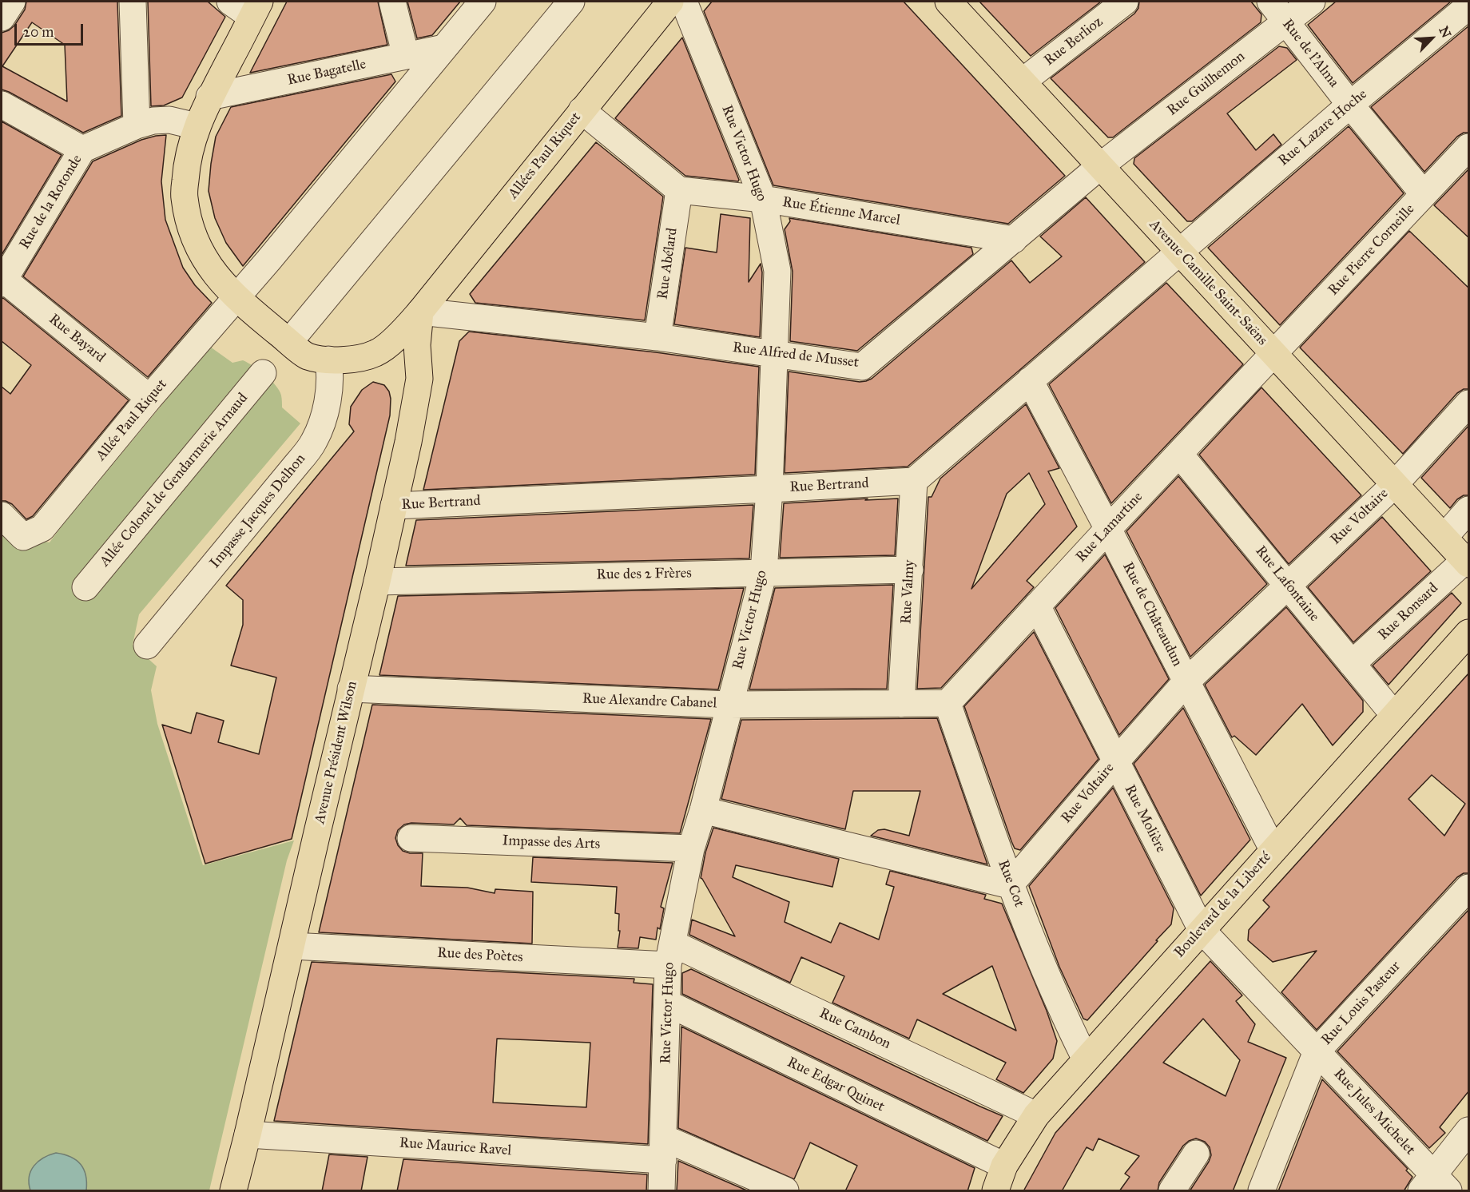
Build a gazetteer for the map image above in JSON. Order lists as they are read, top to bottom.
{
  "streets": {
    "main road": [
      "Allées Paul Riquet",
      "Avenue Camille Saint-Saëns",
      "Avenue Président Wilson",
      "Boulevard de la Liberté"
    ],
    "street": [
      "Rue Berlioz",
      "Rue de l'Alma",
      "Rue Bagatelle",
      "Rue Guilhemon",
      "Rue Lazare Hoche",
      "Rue Victor Hugo",
      "Rue de la Rotonde",
      "Rue Étienne Marcel",
      "Rue Pierre Corneille",
      "Rue Abélard",
      "Rue Bayard",
      "Rue Alfred de Musset",
      "Allée Paul Riquet",
      "Allée Colonel de Gendarmerie Arnaud",
      "Rue Bertrand",
      "Impasse Jacques Delhon",
      "Rue Voltaire",
      "Rue Lamartine",
      "Rue des 2 Frères",
      "Rue Lafontaine",
      "Rue Valmy",
      "Rue Ronsard",
      "Rue de Châteaudun",
      "Rue Alexandre Cabanel",
      "Rue Molière",
      "Impasse des Arts",
      "Rue Cot",
      "Rue des Poètes",
      "Rue Louis Pasteur",
      "Rue Cambon",
      "Rue Edgar Quinet",
      "Rue Jules Michelet",
      "Rue Maurice Ravel"
    ]
  },
  "crossings": [
    ["Rue Berlioz", "Avenue Camille Saint-Saëns"],
    ["Rue de l'Alma", "Rue Guilhemon"],
    ["Rue de l'Alma", "Rue Lazare Hoche"],
    ["Rue de l'Alma", "Rue Pierre Corneille"],
    ["Rue Bagatelle", "Allée Paul Riquet"],
    ["Rue Guilhemon", "Avenue Camille Saint-Saëns"],
    ["Rue Guilhemon", "Rue Alfred de Musset"],
    ["Rue Lazare Hoche", "Avenue Camille Saint-Saëns"],
    ["Rue Victor Hugo", "Rue Étienne Marcel"],
    ["Rue Victor Hugo", "Rue Alfred de Musset"],
    ["Rue Victor Hugo", "Rue Bertrand"],
    ["Rue Victor Hugo", "Rue des 2 Frères"],
    ["Rue Victor Hugo", "Rue Alexandre Cabanel"],
    ["Rue Victor Hugo", "Impasse des Arts"],
    ["Rue Victor Hugo", "Rue des Poètes"],
    ["Rue Victor Hugo", "Rue Cambon"],
    ["Rue Victor Hugo", "Rue Edgar Quinet"],
    ["Rue Victor Hugo", "Rue Maurice Ravel"],
    ["Allées Paul Riquet", "Rue Alfred de Musset"],
    ["Allées Paul Riquet", "Avenue Président Wilson"],
    ["Rue de la Rotonde", "Rue Bayard"],
    ["Rue Étienne Marcel", "Rue Abélard"],
    ["Rue Étienne Marcel", "Rue Alfred de Musset"],
    ["Rue Pierre Corneille", "Avenue Camille Saint-Saëns"],
    ["Rue Pierre Corneille", "Rue Lamartine"],
    ["Rue Abélard", "Rue Alfred de Musset"],
    ["Avenue Camille Saint-Saëns", "Rue Alfred de Musset"],
    ["Avenue Camille Saint-Saëns", "Rue Voltaire"],
    ["Avenue Camille Saint-Saëns", "Rue Lamartine"],
    ["Avenue Camille Saint-Saëns", "Rue Ronsard"],
    ["Rue Bayard", "Allée Paul Riquet"],
    ["Rue Alfred de Musset", "Avenue Président Wilson"],
    ["Rue Bertrand", "Rue Valmy"],
    ["Rue Bertrand", "Avenue Président Wilson"],
    ["Rue Voltaire", "Rue Lafontaine"],
    ["Rue Voltaire", "Rue de Châteaudun"],
    ["Rue Voltaire", "Rue Molière"],
    ["Rue Voltaire", "Rue Cot"],
    ["Rue Lamartine", "Rue Lafontaine"],
    ["Rue Lamartine", "Rue de Châteaudun"],
    ["Rue Lamartine", "Rue Alexandre Cabanel"],
    ["Rue Lamartine", "Rue Molière"],
    ["Rue Lamartine", "Rue Cot"],
    ["Rue des 2 Frères", "Rue Valmy"],
    ["Rue des 2 Frères", "Avenue Président Wilson"],
    ["Rue Lafontaine", "Rue Ronsard"],
    ["Rue Lafontaine", "Boulevard de la Liberté"],
    ["Rue Valmy", "Rue Alexandre Cabanel"],
    ["Rue de Châteaudun", "Boulevard de la Liberté"],
    ["Rue Alexandre Cabanel", "Avenue Président Wilson"],
    ["Rue Alexandre Cabanel", "Rue Cot"],
    ["Avenue Président Wilson", "Rue des Poètes"],
    ["Avenue Président Wilson", "Rue Maurice Ravel"],
    ["Rue Molière", "Boulevard de la Liberté"],
    ["Rue Molière", "Rue Jules Michelet"],
    ["Rue Cot", "Boulevard de la Liberté"],
    ["Boulevard de la Liberté", "Rue Cambon"],
    ["Boulevard de la Liberté", "Rue Edgar Quinet"],
    ["Boulevard de la Liberté", "Rue Jules Michelet"],
    ["Rue des Poètes", "Rue Cambon"],
    ["Rue Louis Pasteur", "Rue Jules Michelet"]
  ],
  "scale_bar": "20 m",
  "north": "top right"
}
